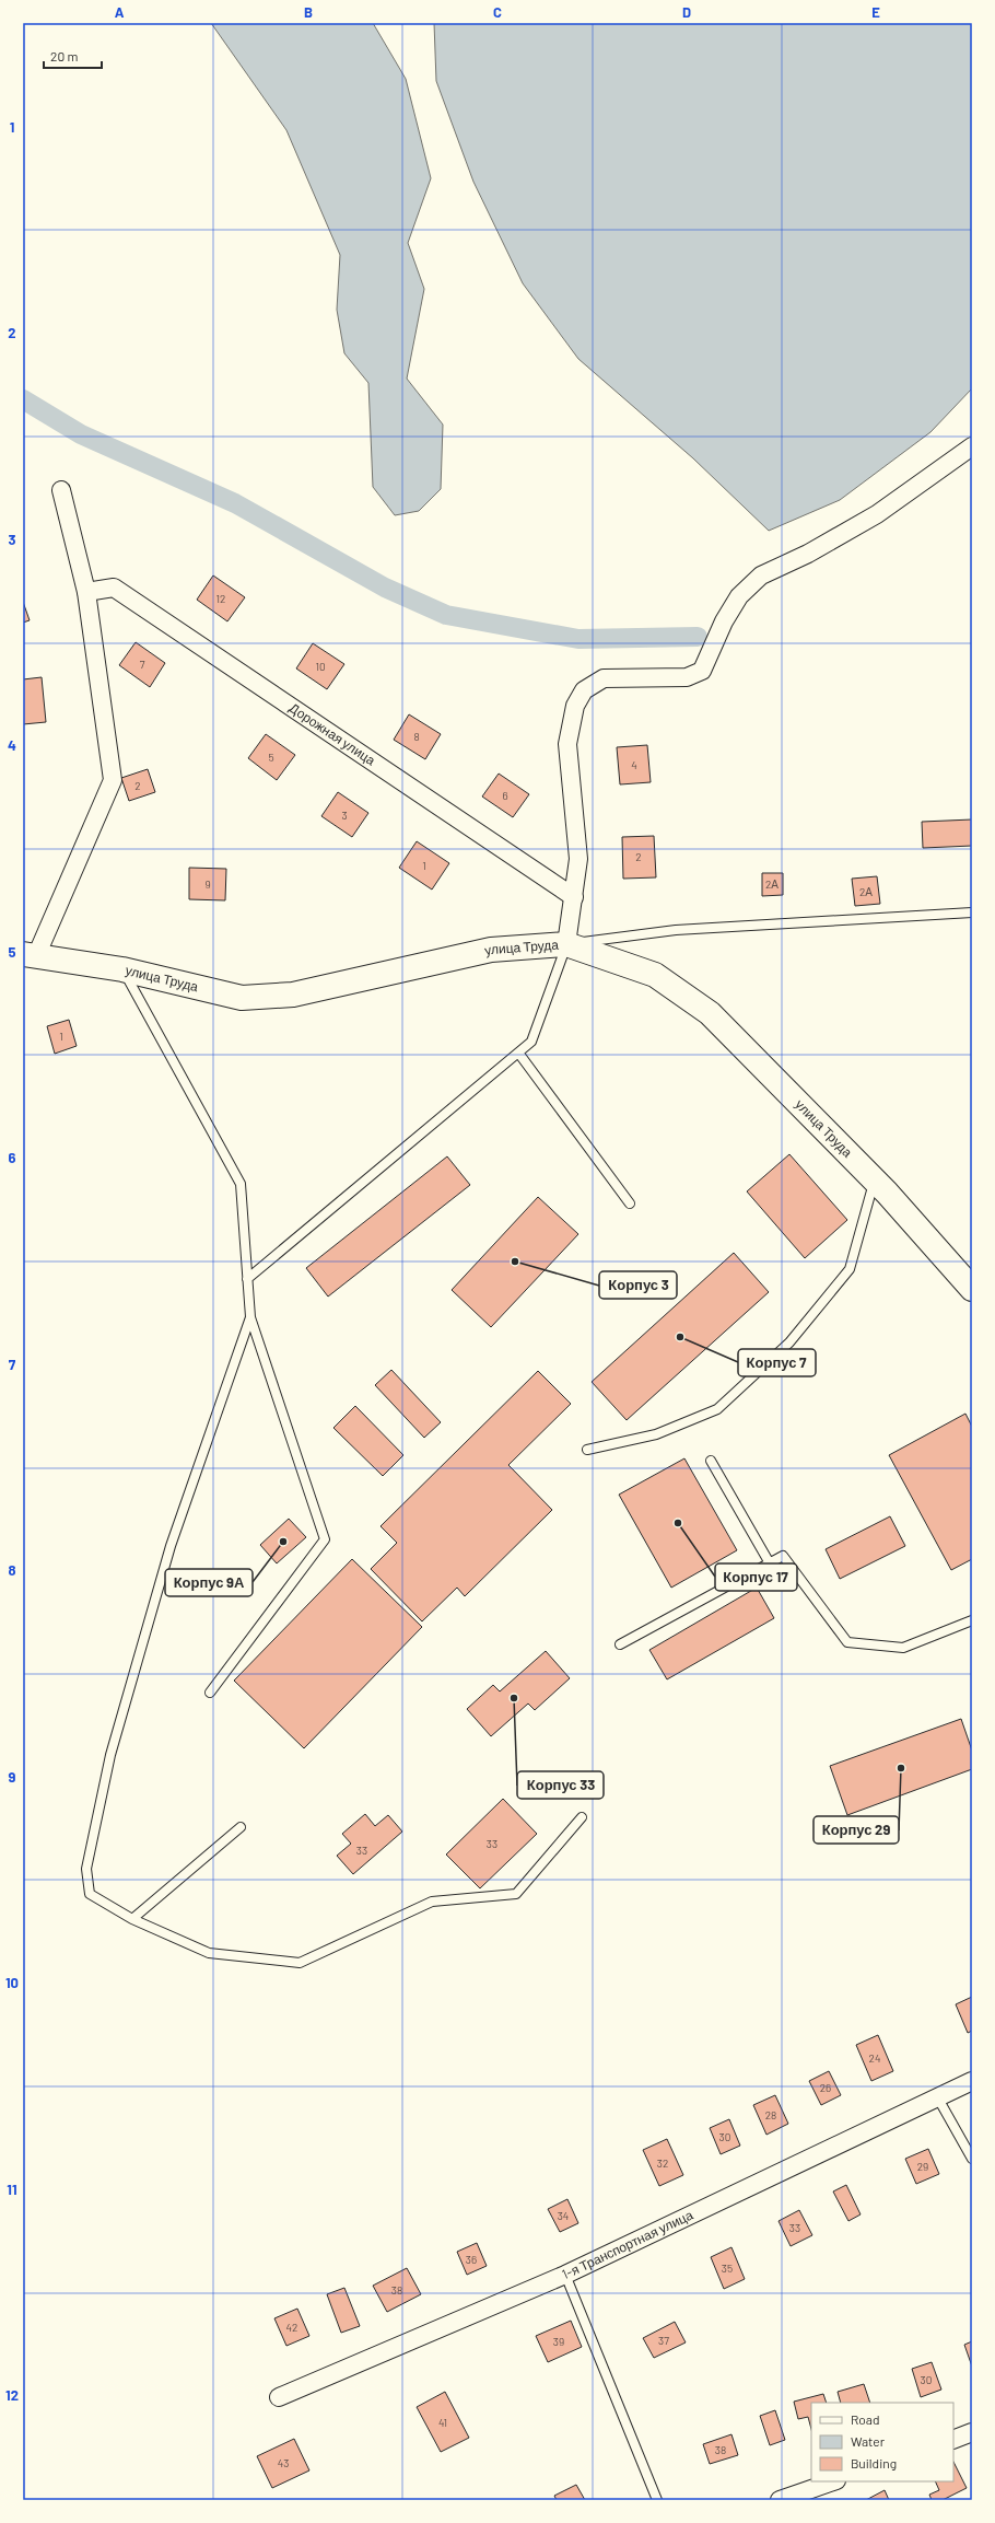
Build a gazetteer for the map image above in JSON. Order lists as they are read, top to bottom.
{
  "streets": {
    "street": ["Дорожная улица", "улица Труда", "1-я Транспортная улица"]
  },
  "places": [
    "Корпус 3",
    "Корпус 7",
    "Корпус 17",
    "Корпус 9А",
    "Корпус 33",
    "Корпус 29"
  ],
  "house_numbers": [
    "12",
    "7",
    "10",
    "8",
    "5",
    "4",
    "2",
    "6",
    "3",
    "2",
    "1",
    "9",
    "2А",
    "2А",
    "1",
    "33",
    "33",
    "24",
    "26",
    "28",
    "30",
    "32",
    "29",
    "34",
    "33",
    "36",
    "35",
    "38",
    "42",
    "37",
    "39",
    "30",
    "41",
    "38",
    "43"
  ],
  "legend": ["Road", "Water", "Building"],
  "scale_bar": "20 m",
  "grid": {
    "columns": [
      "A",
      "B",
      "C",
      "D",
      "E"
    ],
    "rows": [
      "1",
      "2",
      "3",
      "4",
      "5",
      "6",
      "7",
      "8",
      "9",
      "10",
      "11",
      "12"
    ]
  }
}
